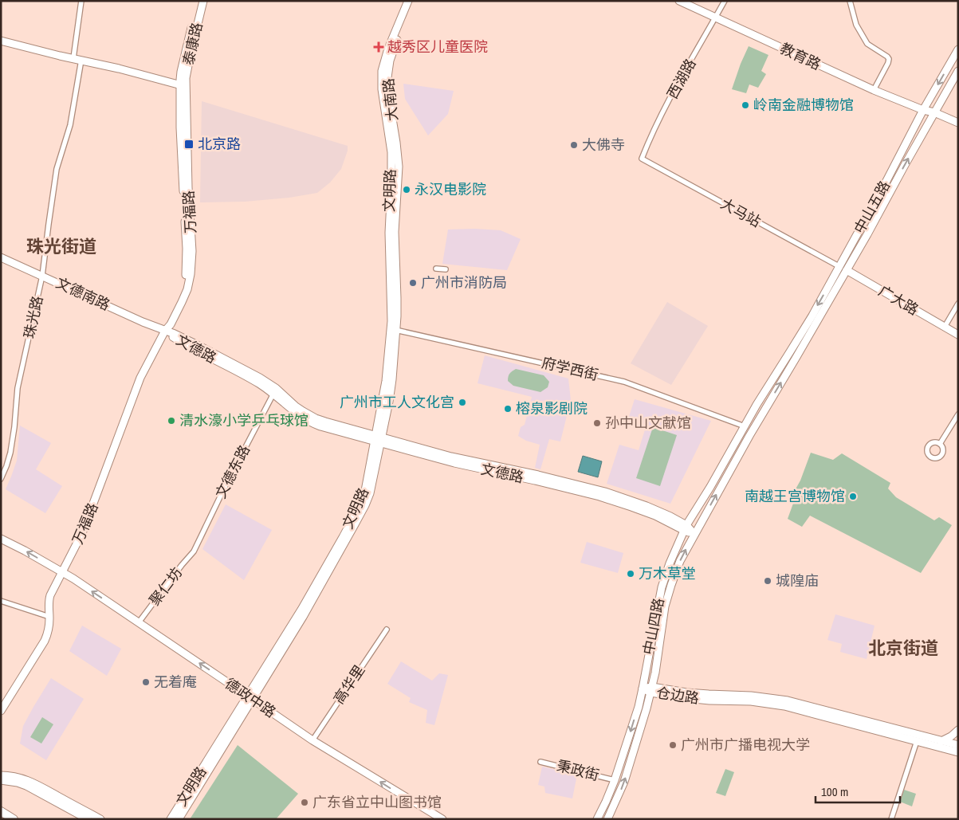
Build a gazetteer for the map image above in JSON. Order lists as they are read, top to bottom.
{
  "streets": {
    "main road": [
      "泰康路",
      "教育路",
      "大南路",
      "文明路",
      "中山五路",
      "万福路",
      "文德南路",
      "广大路",
      "文德路",
      "中山四路",
      "仓边路",
      "德政中路"
    ],
    "street": [
      "西湖路",
      "大马站",
      "珠光路",
      "府学西街",
      "文德东路",
      "聚仁坊",
      "高华里",
      "秉政街"
    ]
  },
  "crossings": [
    ["泰康路", "万福路"],
    ["教育路", "西湖路"],
    ["教育路", "中山五路"],
    ["西湖路", "大马站"],
    ["大南路", "文明路"],
    ["文明路", "文德路"],
    ["文明路", "府学西街"],
    ["文明路", "德政中路"],
    ["中山五路", "大马站"],
    ["中山五路", "广大路"],
    ["中山五路", "中山四路"],
    ["万福路", "文德南路"],
    ["万福路", "文德路"],
    ["万福路", "德政中路"],
    ["大马站", "广大路"],
    ["文德南路", "珠光路"],
    ["文德南路", "文德路"],
    ["文德路", "文德东路"],
    ["文德路", "中山四路"],
    ["府学西街", "中山四路"],
    ["文德东路", "聚仁坊"],
    ["聚仁坊", "德政中路"],
    ["中山四路", "仓边路"],
    ["中山四路", "秉政街"],
    ["高华里", "德政中路"]
  ],
  "one_way": ["德政中路"],
  "districts": ["珠光街道", "北京街道"],
  "places": {
    "health": ["越秀区儿童医院"],
    "other": [
      "岭南金融博物馆",
      "大佛寺",
      "永汉电影院",
      "广州市消防局",
      "广州市工人文化宫",
      "榕泉影剧院",
      "清水濠小学乒乓球馆",
      "孙中山文献馆",
      "南越王宫博物馆",
      "万木草堂",
      "城隍庙",
      "无着庵",
      "广州市广播电视大学",
      "广东省立中山图书馆"
    ],
    "transit": ["北京路"]
  },
  "scale_bar": "100 m"
}
